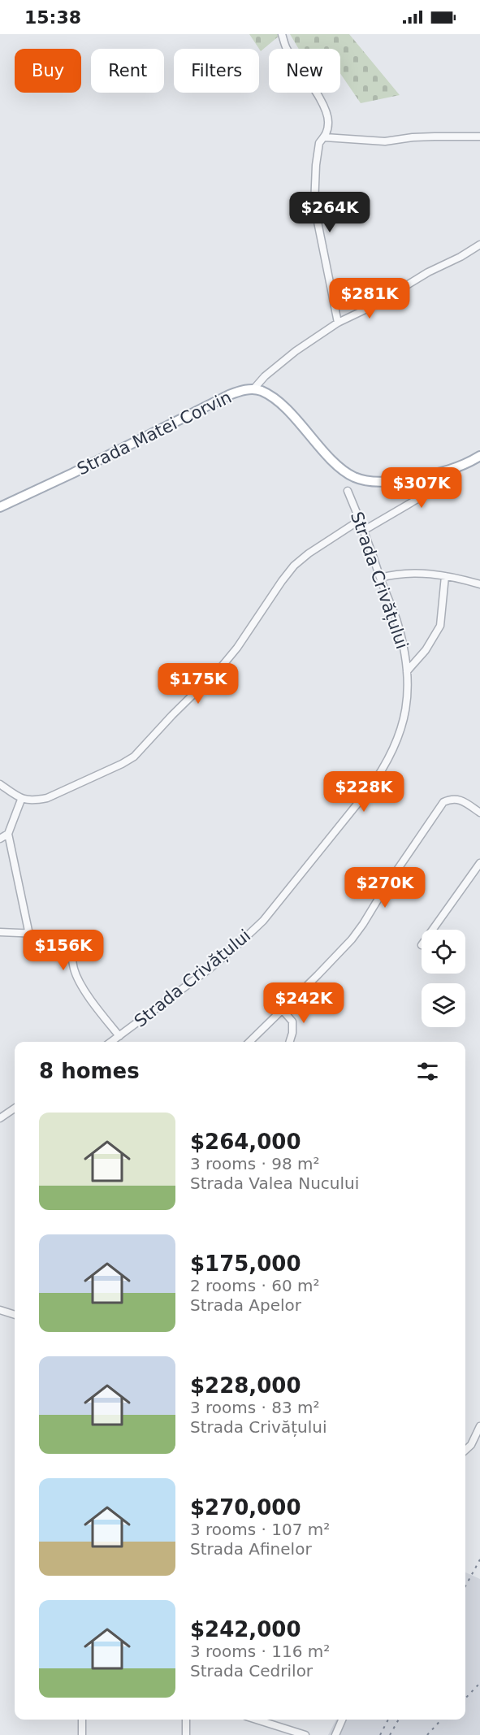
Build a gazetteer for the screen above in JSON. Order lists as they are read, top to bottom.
{
  "streets": {
    "main road": ["Strada Matei Corvin"],
    "street": ["Strada Crivățului"]
  },
  "page": {
    "status": "15:38",
    "chip": [
      "Buy",
      "Rent",
      "Filters",
      "New"
    ],
    "price": [
      "$264K",
      "$281K",
      "$307K",
      "$175K",
      "$228K",
      "$270K",
      "$156K",
      "$242K"
    ],
    "heading": "8 homes",
    "list": [
      {
        "name": "$264,000",
        "note": "3 rooms · 98 m² · Strada Valea Nucului"
      },
      {
        "name": "$175,000",
        "note": "2 rooms · 60 m² · Strada Apelor"
      },
      {
        "name": "$228,000",
        "note": "3 rooms · 83 m² · Strada Crivățului"
      },
      {
        "name": "$270,000",
        "note": "3 rooms · 107 m² · Strada Afinelor"
      },
      {
        "name": "$242,000",
        "note": "3 rooms · 116 m² · Strada Cedrilor"
      }
    ]
  }
}
